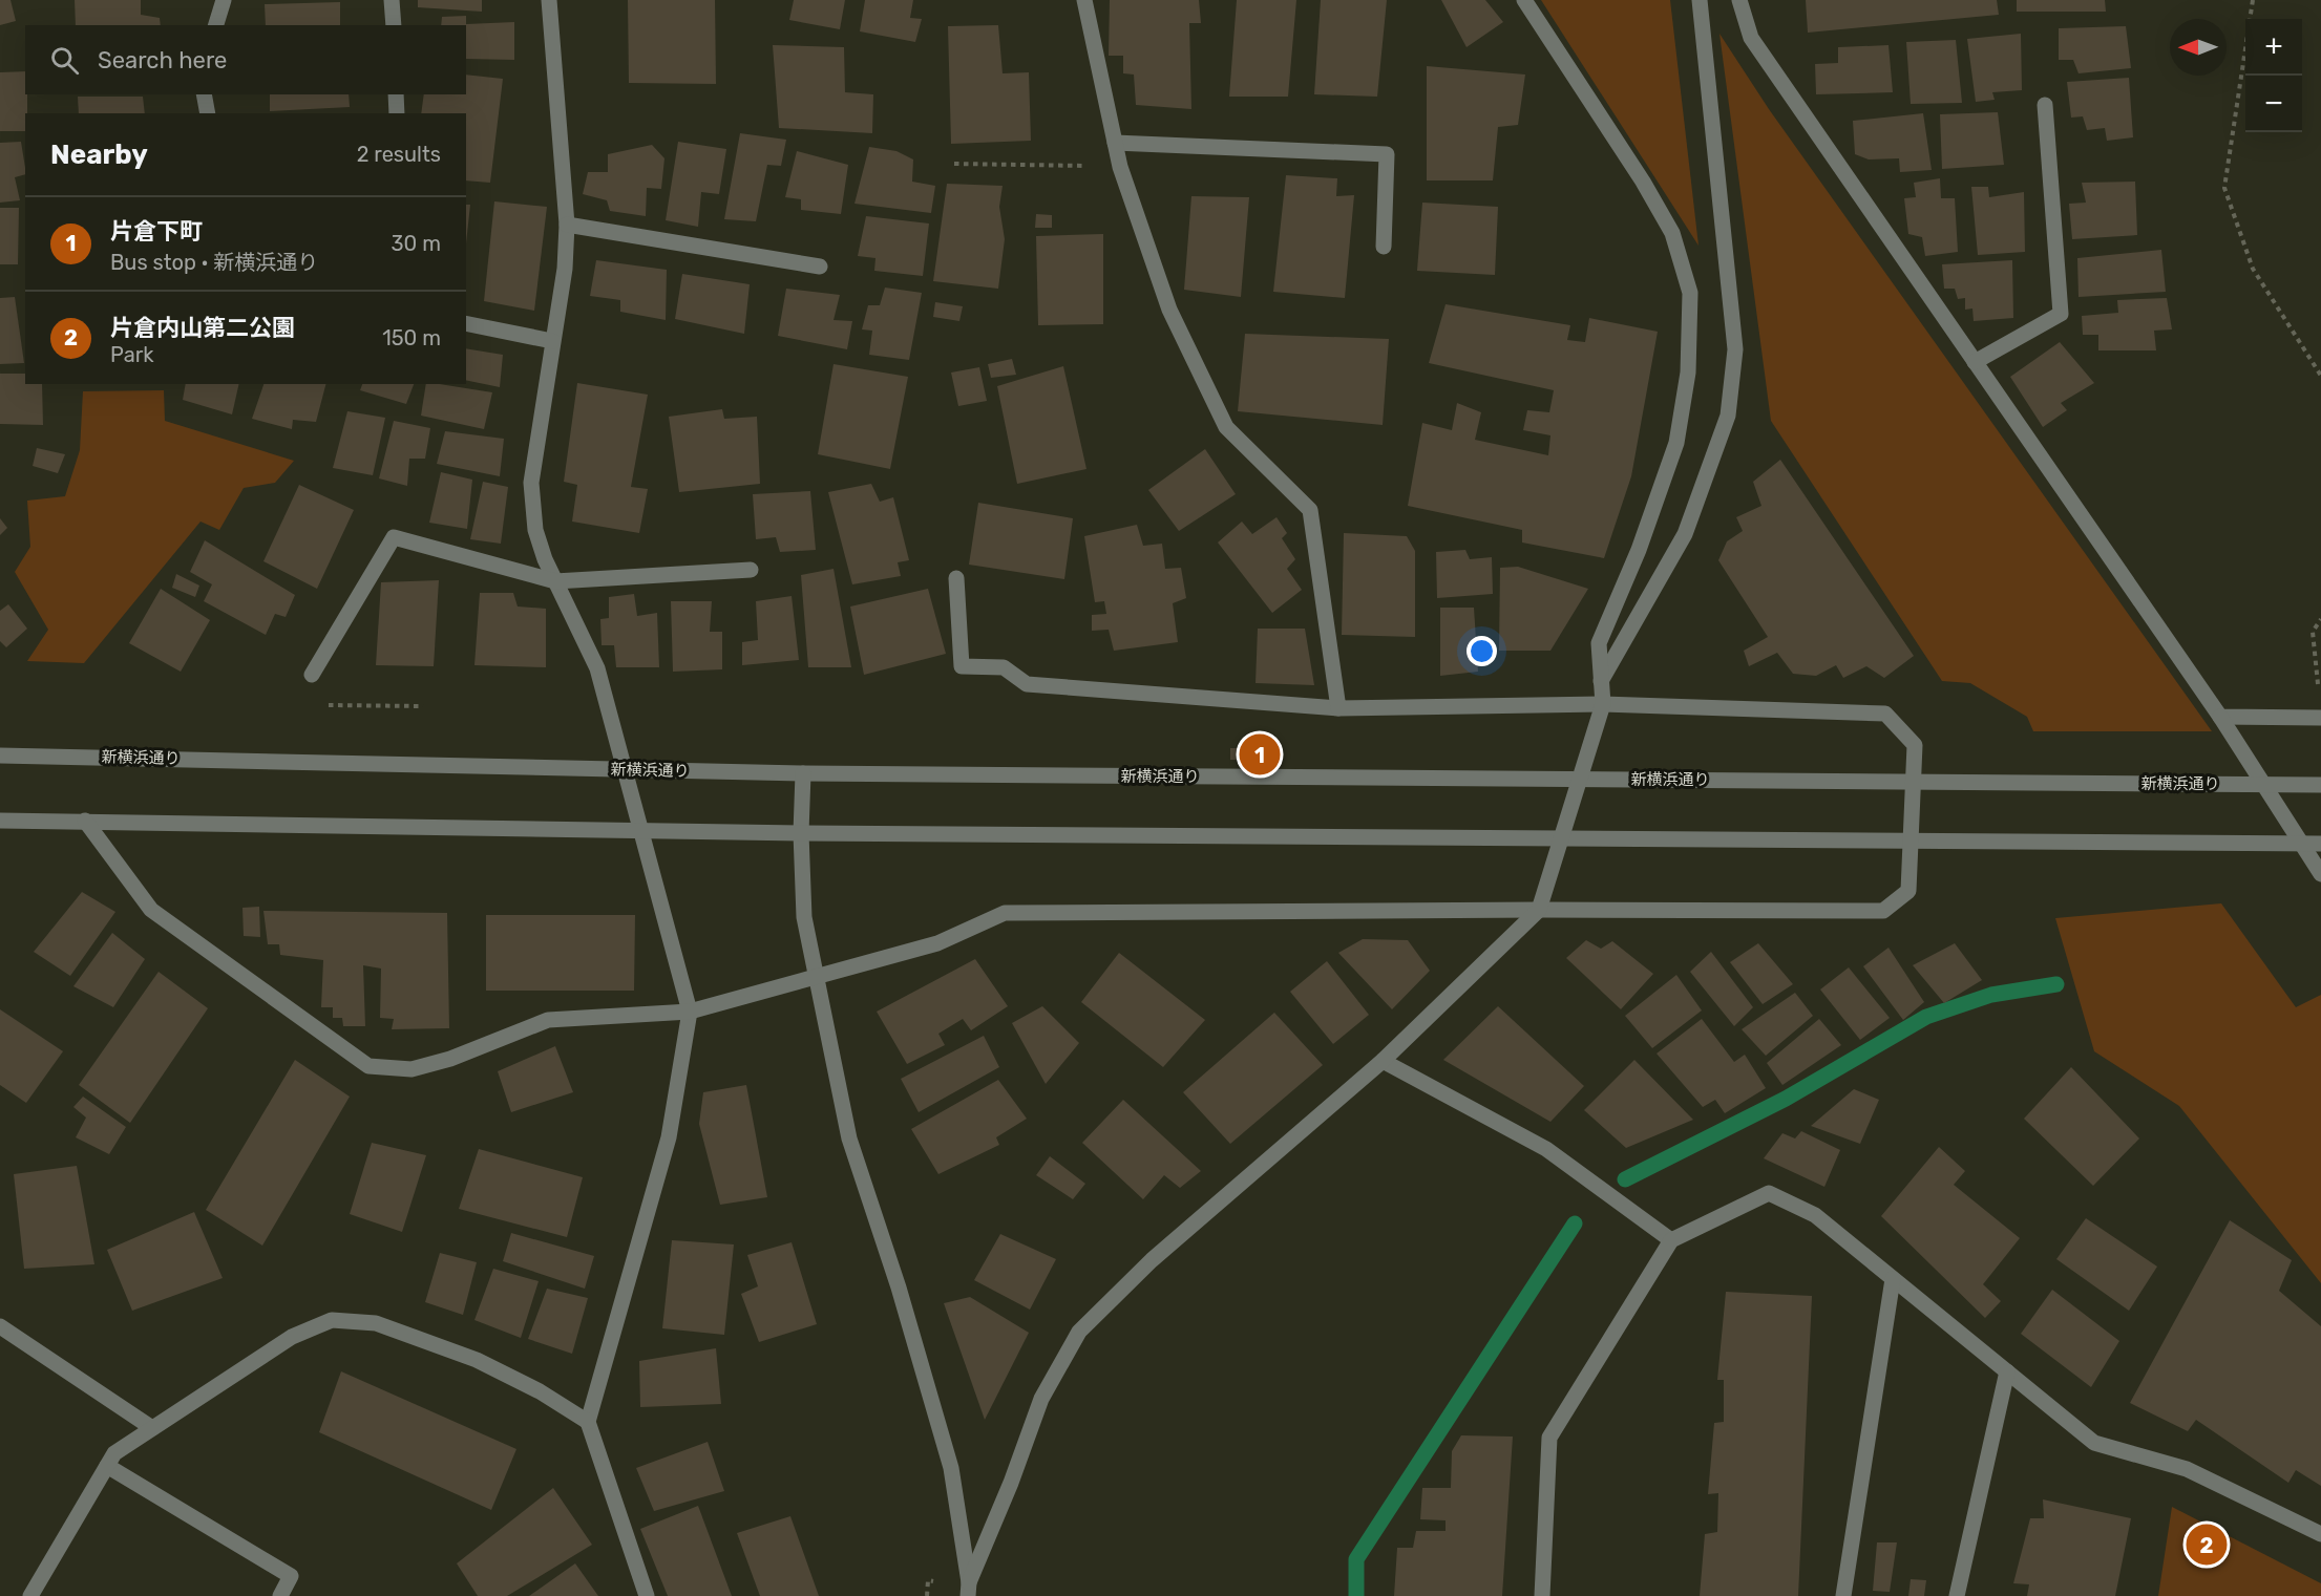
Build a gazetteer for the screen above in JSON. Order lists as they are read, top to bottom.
{
  "streets": {
    "street": ["新横浜通り"]
  },
  "north": "left",
  "page": {
    "map_buttons": ["+", "−"],
    "search": "Search here",
    "heading": ["Nearby", "2 results"],
    "list": [
      {
        "mark": "1",
        "name": "片倉下町",
        "note": "Bus stop · 新横浜通り",
        "value": "30 m"
      },
      {
        "mark": "2",
        "name": "片倉内山第二公園",
        "note": "Park",
        "value": "150 m"
      }
    ],
    "pins": ["1", "2"]
  }
}
